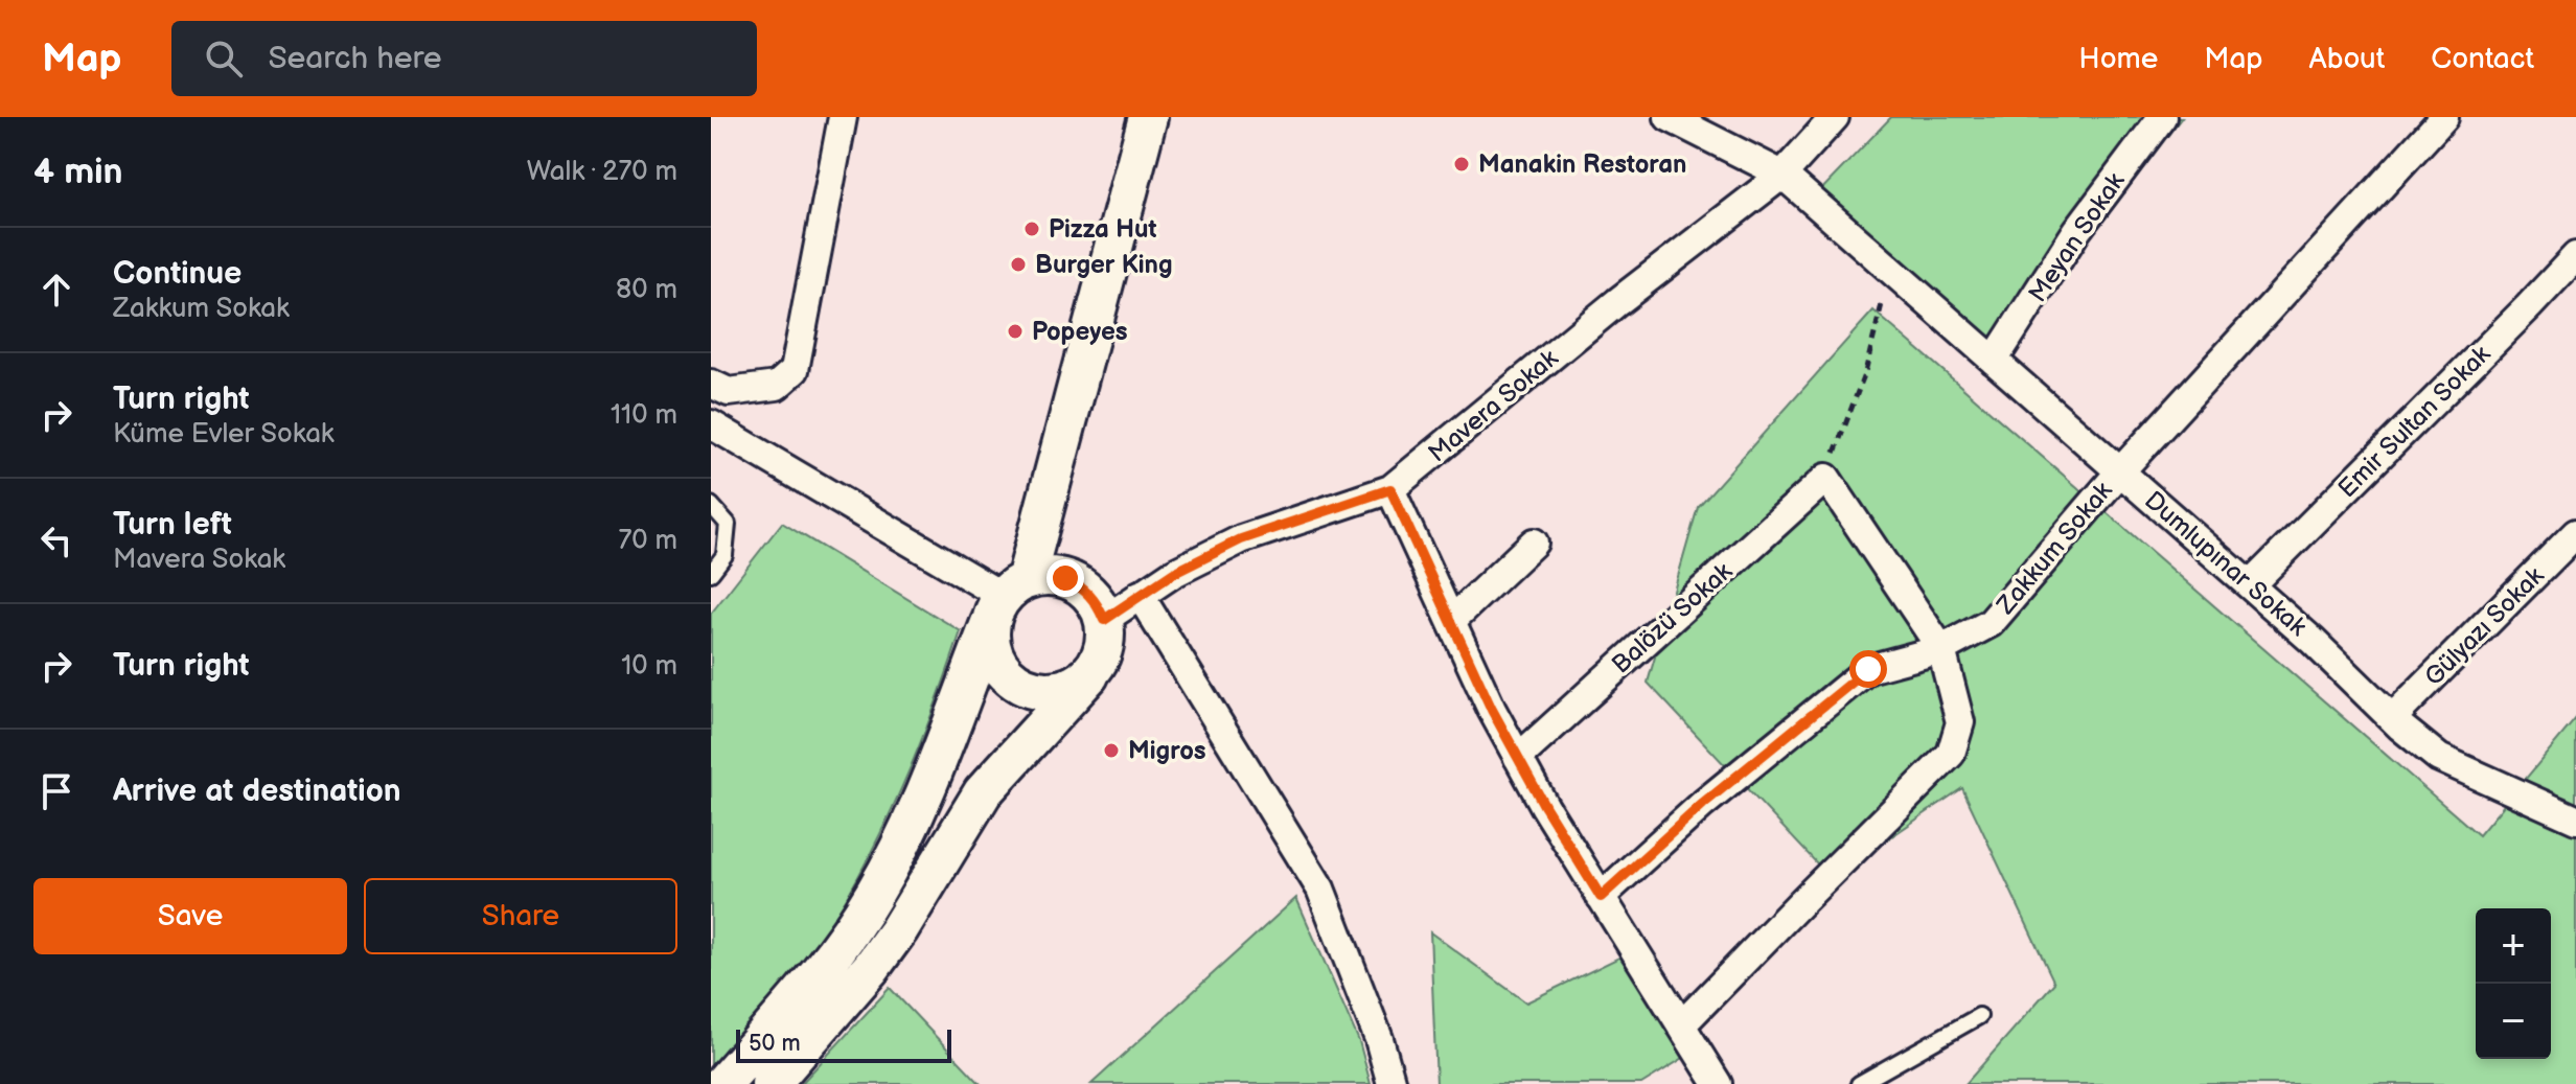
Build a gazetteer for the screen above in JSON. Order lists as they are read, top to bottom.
{
  "streets": {
    "street": [
      "Meyan Sokak",
      "Mavera Sokak",
      "Emir Sultan Sokak",
      "Zakkum Sokak",
      "Dumlupınar Sokak",
      "Balözü Sokak",
      "Gülyazı Sokak"
    ]
  },
  "crossings": [
    ["Meyan Sokak", "Dumlupınar Sokak"],
    ["Mavera Sokak", "Dumlupınar Sokak"],
    ["Emir Sultan Sokak", "Dumlupınar Sokak"],
    ["Zakkum Sokak", "Dumlupınar Sokak"],
    ["Dumlupınar Sokak", "Gülyazı Sokak"]
  ],
  "places": [
    "Manakin Restoran",
    "Pizza Hut",
    "Burger King",
    "Popeyes",
    "Migros"
  ],
  "scale_bar": "50 m",
  "page": {
    "header": "Map",
    "search": "Search here",
    "nav": [
      "Home",
      "Map",
      "About",
      "Contact"
    ],
    "heading": ["4 min", "Walk · 270 m"],
    "list": [
      ["Continue", "Zakkum Sokak", "80 m"],
      ["Turn right", "Küme Evler Sokak", "110 m"],
      ["Turn left", "Mavera Sokak", "70 m"],
      ["Turn right", "10 m"],
      "Arrive at destination"
    ],
    "buttons": ["Save", "Share"],
    "map_buttons": ["+", "−"],
    "scale": "50 m"
  }
}
